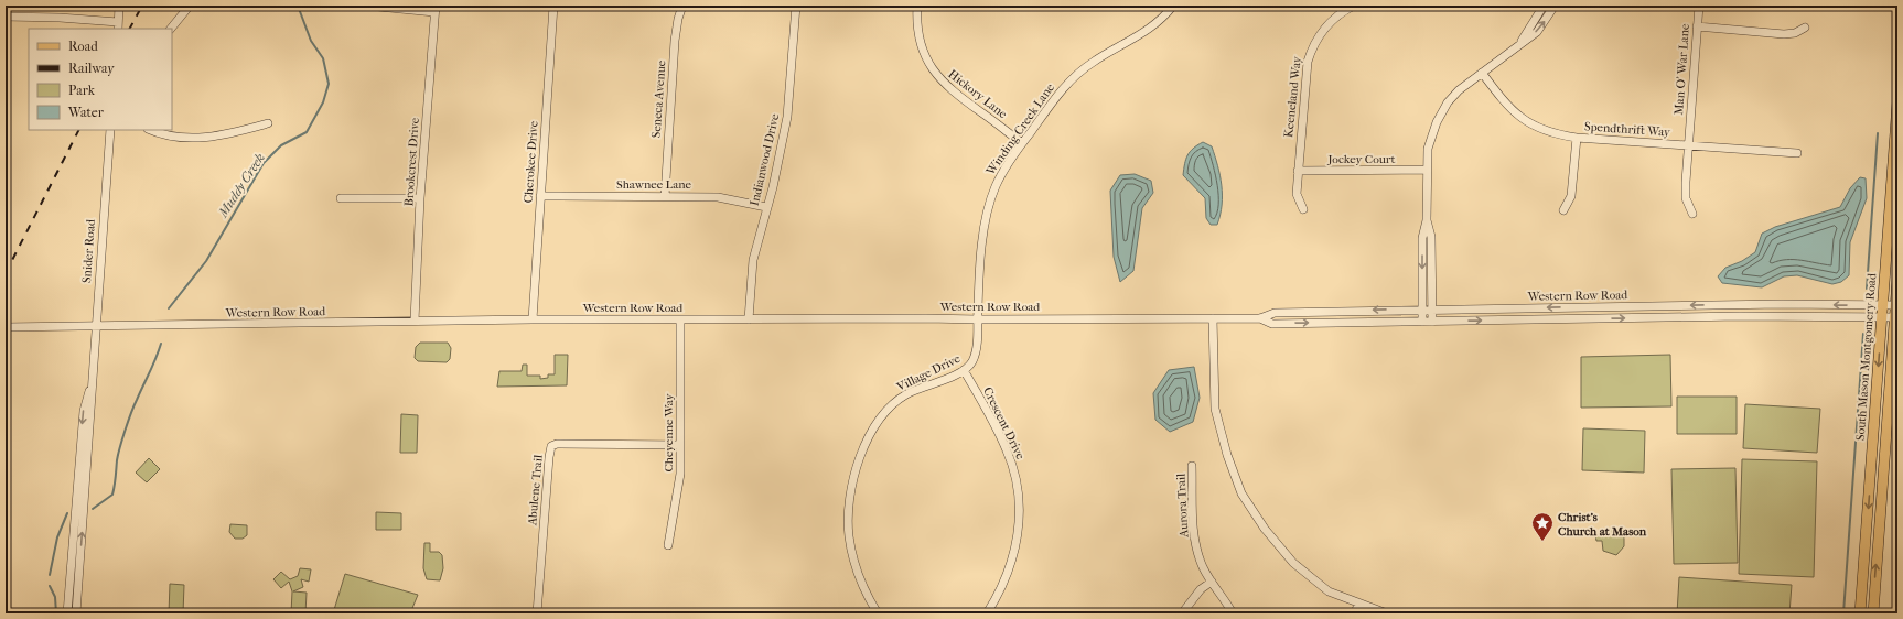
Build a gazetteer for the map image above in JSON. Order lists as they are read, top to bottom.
{
  "streets": {
    "main road": ["South Mason Montgomery Road"],
    "street": [
      "Man O’ War Lane",
      "Hickory Lane",
      "Keeneland Way",
      "Seneca Avenue",
      "Winding Creek Lane",
      "Spendthrift Way",
      "Jockey Court",
      "Indianwood Drive",
      "Brookcrest Drive",
      "Cherokee Drive",
      "Shawnee Lane",
      "Snider Road",
      "Western Row Road",
      "Village Drive",
      "Crescent Drive",
      "Cheyenne Way",
      "Abulene Trail",
      "Aurora Trail"
    ]
  },
  "crossings": [
    ["Man O’ War Lane", "Spendthrift Way"],
    ["Hickory Lane", "Winding Creek Lane"],
    ["Keeneland Way", "Jockey Court"],
    ["Seneca Avenue", "Shawnee Lane"],
    ["Winding Creek Lane", "Western Row Road"],
    ["Winding Creek Lane", "Village Drive"],
    ["Indianwood Drive", "Shawnee Lane"],
    ["Indianwood Drive", "Western Row Road"],
    ["Brookcrest Drive", "Western Row Road"],
    ["Cherokee Drive", "Shawnee Lane"],
    ["Cherokee Drive", "Western Row Road"],
    ["Snider Road", "Western Row Road"],
    ["Western Row Road", "South Mason Montgomery Road"],
    ["Western Row Road", "Village Drive"],
    ["Western Row Road", "Cheyenne Way"],
    ["Village Drive", "Crescent Drive"],
    ["Cheyenne Way", "Abulene Trail"]
  ],
  "water": ["Muddy Creek"],
  "places": {
    "place": ["Christ’s Church at Mason"]
  },
  "legend": [
    "Road",
    "Railway",
    "Park",
    "Water"
  ]
}
